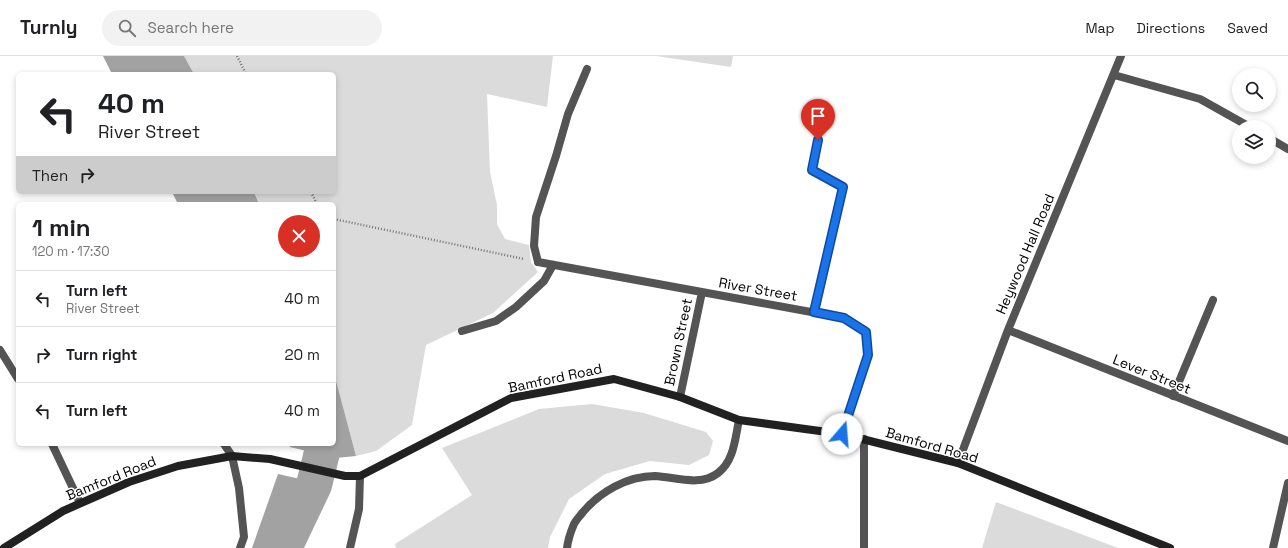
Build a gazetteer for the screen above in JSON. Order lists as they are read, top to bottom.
{
  "streets": {
    "street": [
      "Heywood Hall Road",
      "River Street",
      "Brown Street",
      "Lever Street",
      "Bamford Road"
    ]
  },
  "crossings": [
    ["Heywood Hall Road", "Lever Street"],
    ["Heywood Hall Road", "Bamford Road"],
    ["River Street", "Brown Street"],
    ["River Street", "Bamford Road"],
    ["Brown Street", "Bamford Road"]
  ],
  "page": {
    "header": "Turnly",
    "search": "Search here",
    "nav": ["Map", "Directions", "Saved"],
    "turn": ["40 m", "River Street"],
    "then": "Then",
    "heading": ["1 min", "120 m · 17:30"],
    "list": [
      {
        "name": "Turn left",
        "note": "River Street",
        "value": "40 m"
      },
      {
        "name": "Turn right",
        "value": "20 m"
      },
      {
        "name": "Turn left",
        "value": "40 m"
      }
    ]
  }
}
